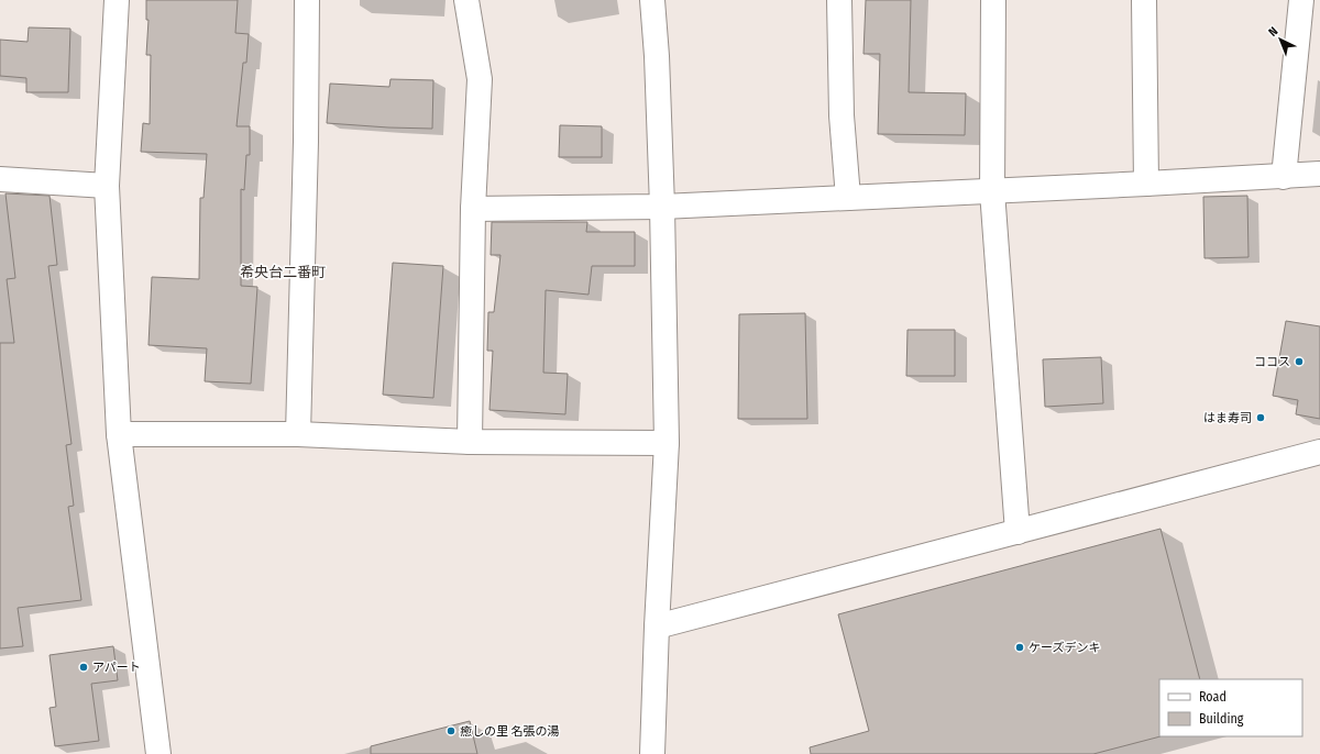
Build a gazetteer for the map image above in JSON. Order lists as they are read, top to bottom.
{
  "districts": ["希央台二番町"],
  "places": [
    "ココス",
    "はま寿司",
    "ケーズデンキ",
    "アパート",
    "癒しの里 名張の湯"
  ],
  "legend": ["Road", "Building"],
  "north": "top left"
}
